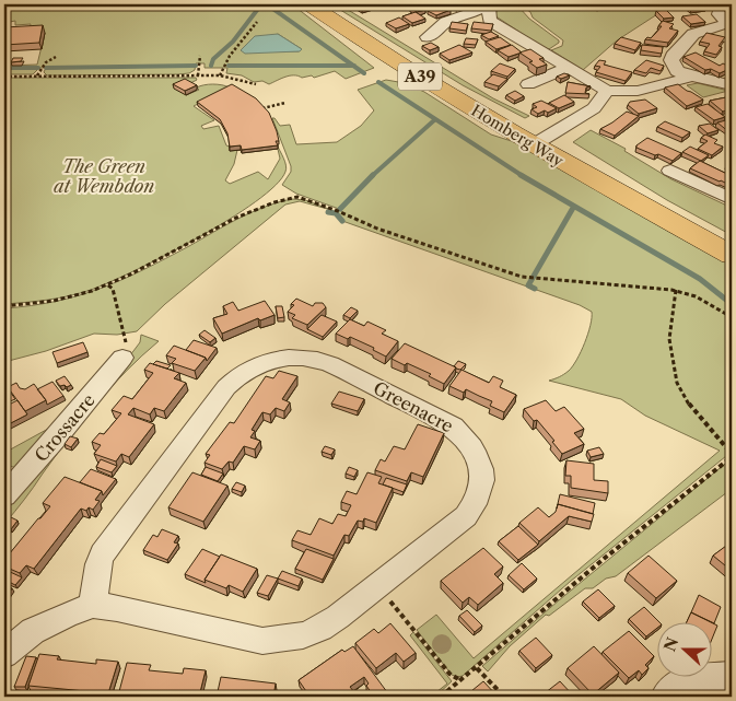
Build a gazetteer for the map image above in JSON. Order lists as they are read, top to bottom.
{
  "streets": {
    "main road": ["A39", "Homberg Way"],
    "street": ["Greenacre", "Crossacre"]
  },
  "parks": ["The Green at Wembdon"],
  "north": "left"
}
